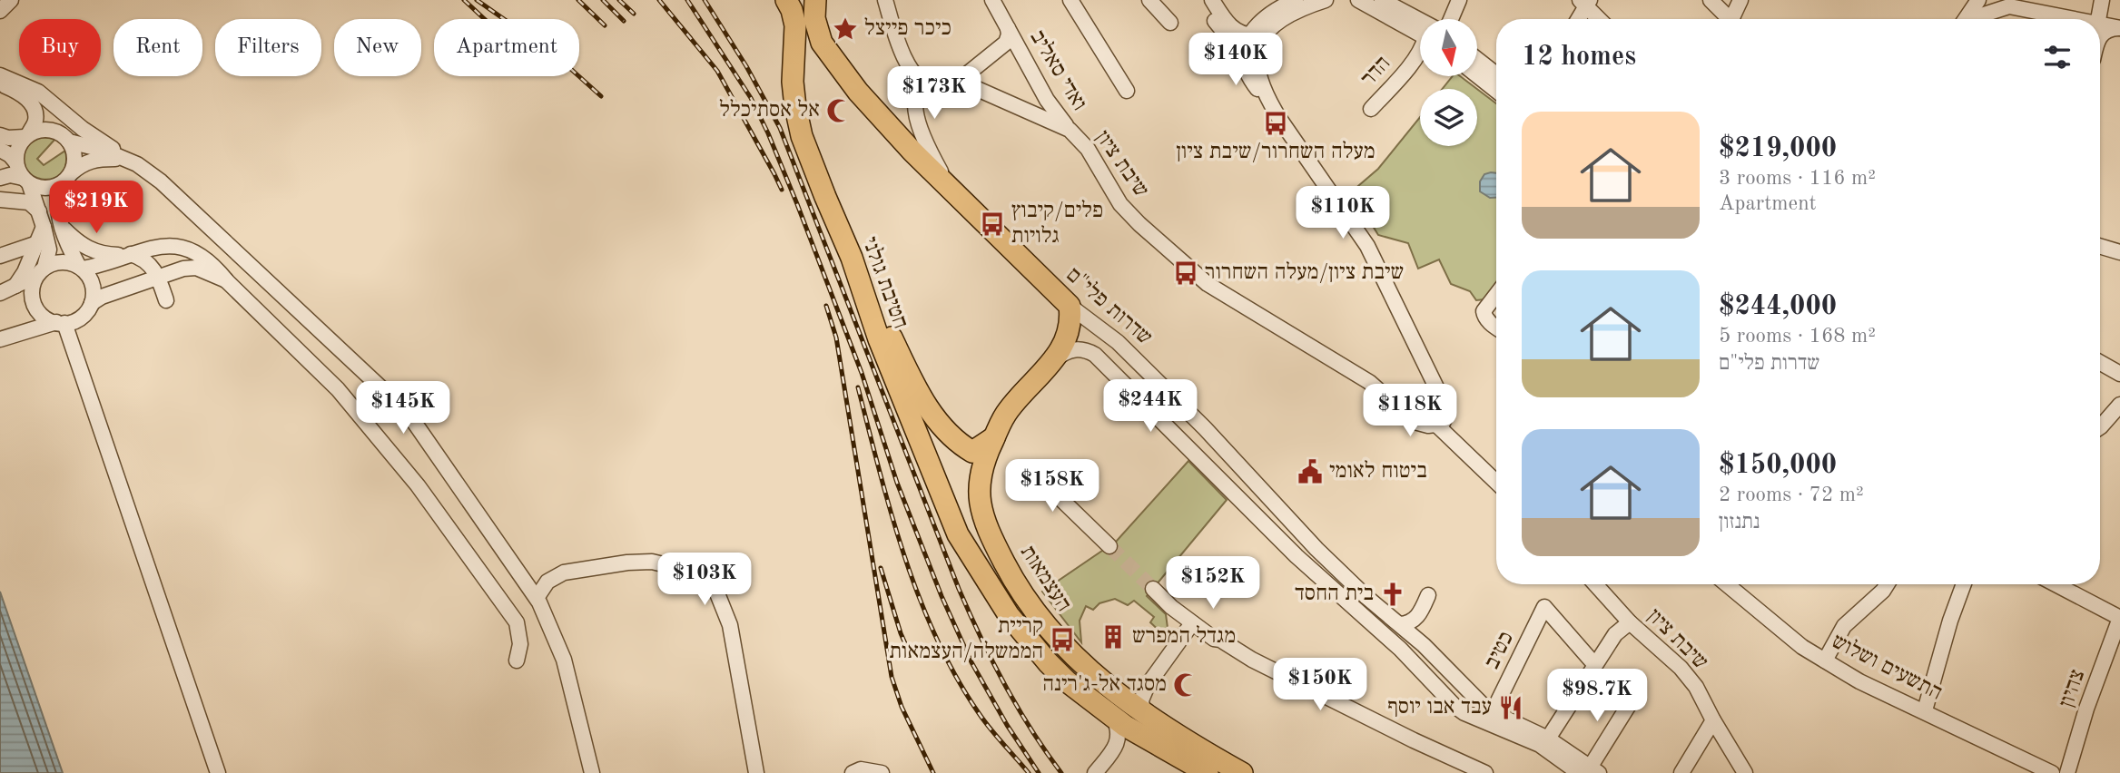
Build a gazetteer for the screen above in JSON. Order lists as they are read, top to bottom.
{
  "streets": {
    "highway": ["חטיבת גולני", "שדרות פלי\"ם", "העצמאות"],
    "street": [
      "ואדי סאליב",
      "הדר",
      "שיבת ציון",
      "כטיב",
      "התשעים ושלוש",
      "צהיון"
    ]
  },
  "crossings": [
    ["ואדי סאליב", "שיבת ציון"],
    ["שדרות פלי\"ם", "העצמאות"],
    ["שדרות פלי\"ם", "כטיב"]
  ],
  "places": {
    "place": ["כיכר פייצל"],
    "mosque": ["אל אסתיכלל", "מסגד אל-ג'רינה"],
    "bus stop": [
      "מעלה השחרור/שיבת ציון",
      "פלים/קיבוץ גלויות",
      "שיבת ציון/מעלה השחרור",
      "קריית הממשלה/העצמאות"
    ],
    "public building": ["ביטוח לאומי"],
    "church": ["בית החסד"],
    "building": ["מגדל המפרש"],
    "restaurant": ["עבד אבו יוסף"]
  },
  "north": "bottom",
  "page": {
    "chip": [
      "Buy",
      "Rent",
      "Filters",
      "New",
      "Apartment"
    ],
    "heading": "12 homes",
    "price": [
      "$140K",
      "$173K",
      "$219K",
      "$110K",
      "$244K",
      "$145K",
      "$118K",
      "$158K",
      "$103K",
      "$152K",
      "$150K",
      "$98.7K"
    ],
    "list": [
      {
        "name": "$219,000",
        "note": "3 rooms · 116 m² · Apartment"
      },
      {
        "name": "$244,000",
        "note": "5 rooms · 168 m² · שדרות פלי\"ם"
      },
      {
        "name": "$150,000",
        "note": "2 rooms · 72 m² · נתנזון"
      }
    ]
  }
}
